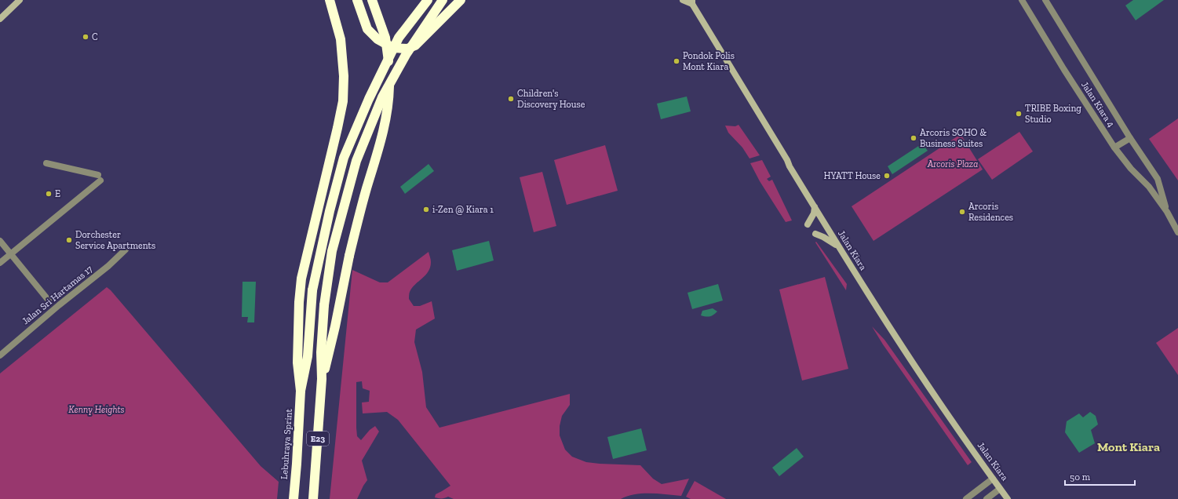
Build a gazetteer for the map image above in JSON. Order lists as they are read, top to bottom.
{
  "streets": {
    "highway": ["E23", "Lebuhraya Sprint"],
    "main road": ["Jalan Kiara"],
    "street": ["Jalan Kiara 4", "Jalan Sri Hartamas 17"]
  },
  "districts": ["Mont Kiara"],
  "parks": ["Arcoris Plaza", "Kenny Heights"],
  "places": [
    "C",
    "Pondok Polis Mont Kiara",
    "Children's Discovery House",
    "TRIBE Boxing Studio",
    "Arcoris SOHO & Business Suites",
    "HYATT House",
    "E",
    "i-Zen @ Kiara 1",
    "Arcoris Residences",
    "Dorchester Service Apartments"
  ],
  "scale_bar": "50 m"
}
